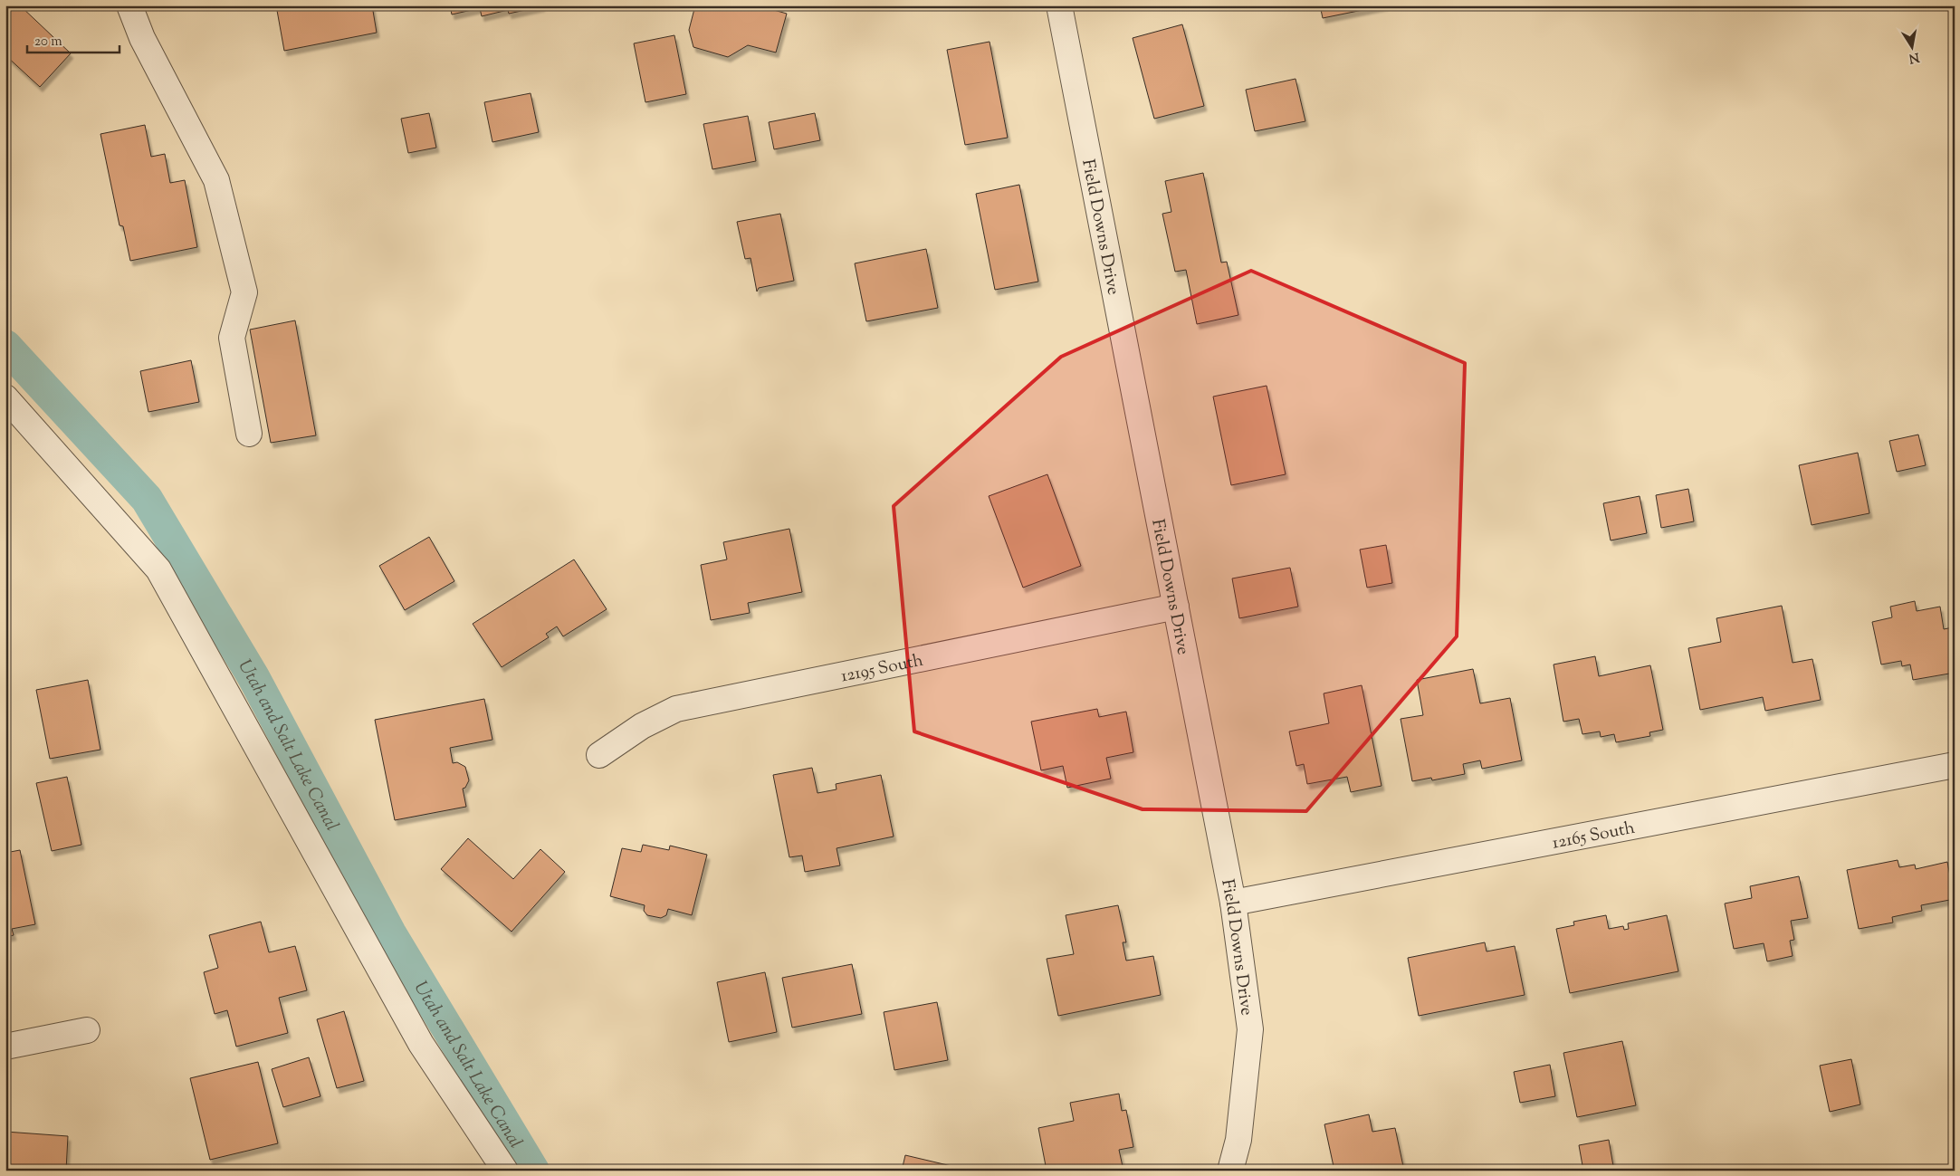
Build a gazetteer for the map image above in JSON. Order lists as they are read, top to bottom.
{
  "streets": {
    "street": ["Field Downs Drive", "12195 South", "12165 South"]
  },
  "crossings": [
    ["Field Downs Drive", "12195 South"],
    ["Field Downs Drive", "12165 South"]
  ],
  "water": ["Utah and Salt Lake Canal"],
  "scale_bar": "20 m",
  "north": "bottom"
}
